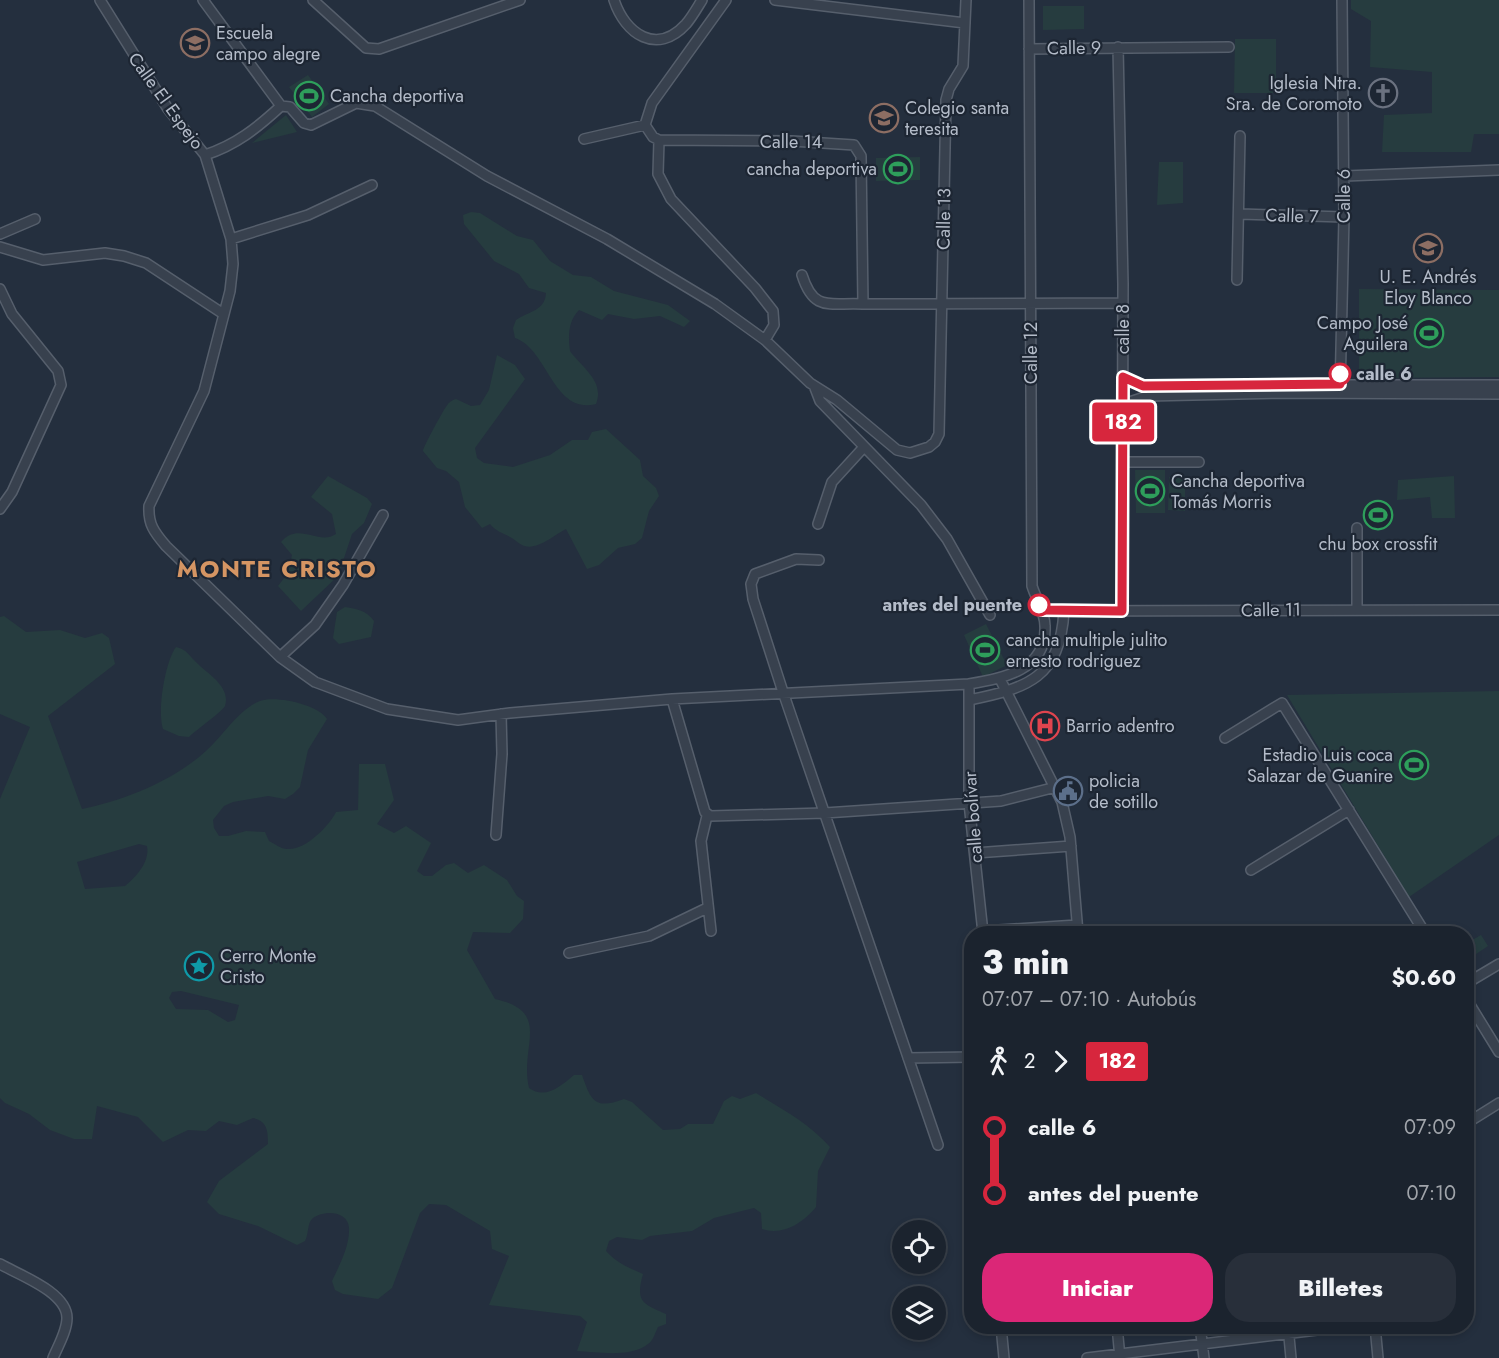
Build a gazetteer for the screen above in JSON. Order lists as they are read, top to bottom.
{
  "streets": {
    "street": [
      "Calle 9",
      "Calle El Espejo",
      "Calle 14",
      "Calle 6",
      "Calle 7",
      "Calle 13",
      "calle 8",
      "Calle 12",
      "Calle 11",
      "calle bolívar"
    ]
  },
  "crossings": [
    ["Calle 9", "calle 8"],
    ["Calle 9", "Calle 12"],
    ["Calle El Espejo", "Calle 12"],
    ["Calle 6", "Calle 7"],
    ["calle 8", "Calle 11"],
    ["Calle 12", "Calle 11"],
    ["Calle 12", "calle bolívar"]
  ],
  "districts": ["MONTE CRISTO"],
  "places": {
    "school or university": ["Escuela campo alegre", "Colegio santa teresita", "U. E. Andrés Eloy Blanco"],
    "church": ["Iglesia Ntra. Sra. de Coromoto"],
    "sports": [
      "Cancha deportiva",
      "cancha deportiva",
      "Campo José Aguilera",
      "Cancha deportiva Tomás Morris",
      "chu box crossfit",
      "cancha multiple julito ernesto rodriguez",
      "Estadio Luis coca Salazar de Guanire"
    ],
    "other": ["calle 6", "antes del puente"],
    "hospital": ["Barrio adentro"],
    "public building": ["policia de sotillo"],
    "place": ["Cerro Monte Cristo"]
  },
  "lines": ["bus line 182"],
  "page": {
    "on_map": "182",
    "heading": ["3 min", "07:07 – 07:10 · Autobús", "$0.60"],
    "legs": ["2", "182"],
    "list": [
      {
        "name": "calle 6",
        "value": "07:09"
      },
      {
        "name": "antes del puente",
        "value": "07:10"
      }
    ],
    "buttons": ["Iniciar", "Billetes"]
  }
}
